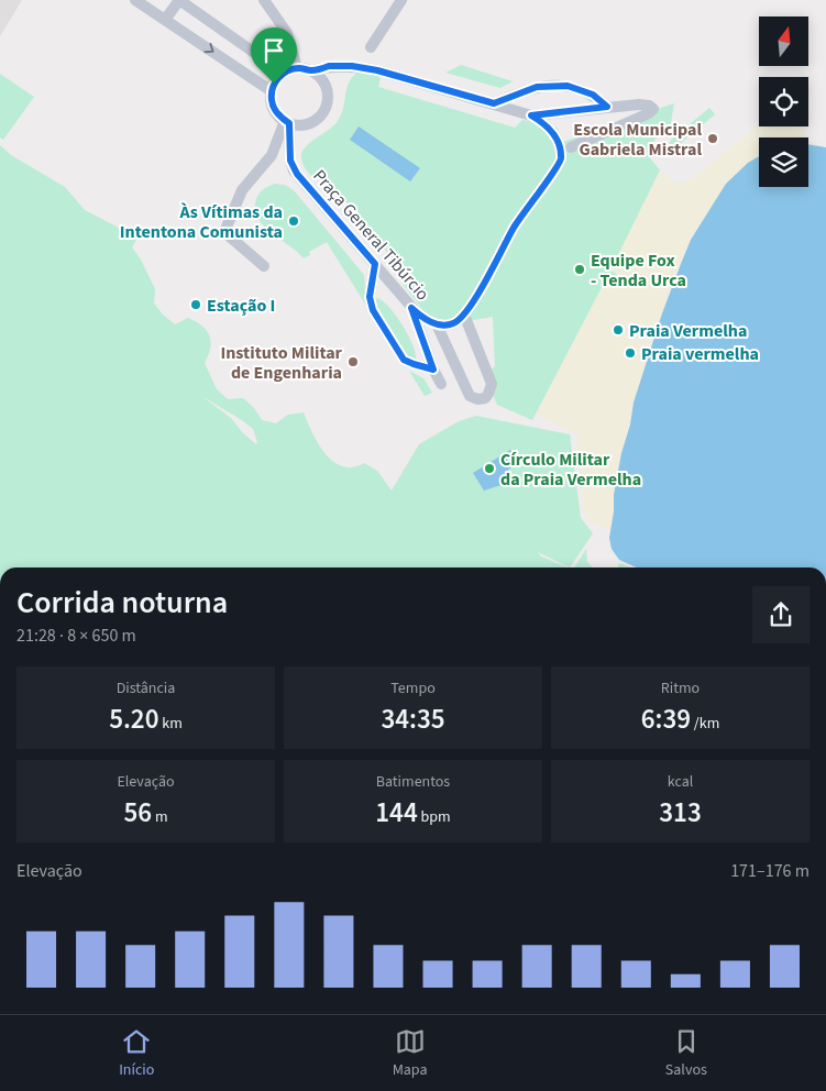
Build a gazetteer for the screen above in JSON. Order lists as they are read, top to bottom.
{
  "streets": {
    "street": ["Praça General Tibúrcio"]
  },
  "places": [
    "Escola Municipal Gabriela Mistral",
    "Às Vítimas da Intentona Comunista",
    "Equipe Fox - Tenda Urca",
    "Estação I",
    "Praia Vermelha",
    "Praia vermelha",
    "Instituto Militar de Engenharia",
    "Círculo Militar da Praia Vermelha"
  ],
  "north": "top",
  "page": {
    "heading": ["Corrida noturna", "21:28 · 8 × 650 m"],
    "stats": [
      ["Distância", "5.20 km"],
      ["Tempo", "34:35"],
      ["Ritmo", "6:39 /km"],
      ["Elevação", "56 m"],
      ["Batimentos", "144 bpm"],
      ["kcal", "313"]
    ],
    "chart": ["Elevação", "171–176 m"],
    "tabs": ["Início", "Mapa", "Salvos"]
  }
}
